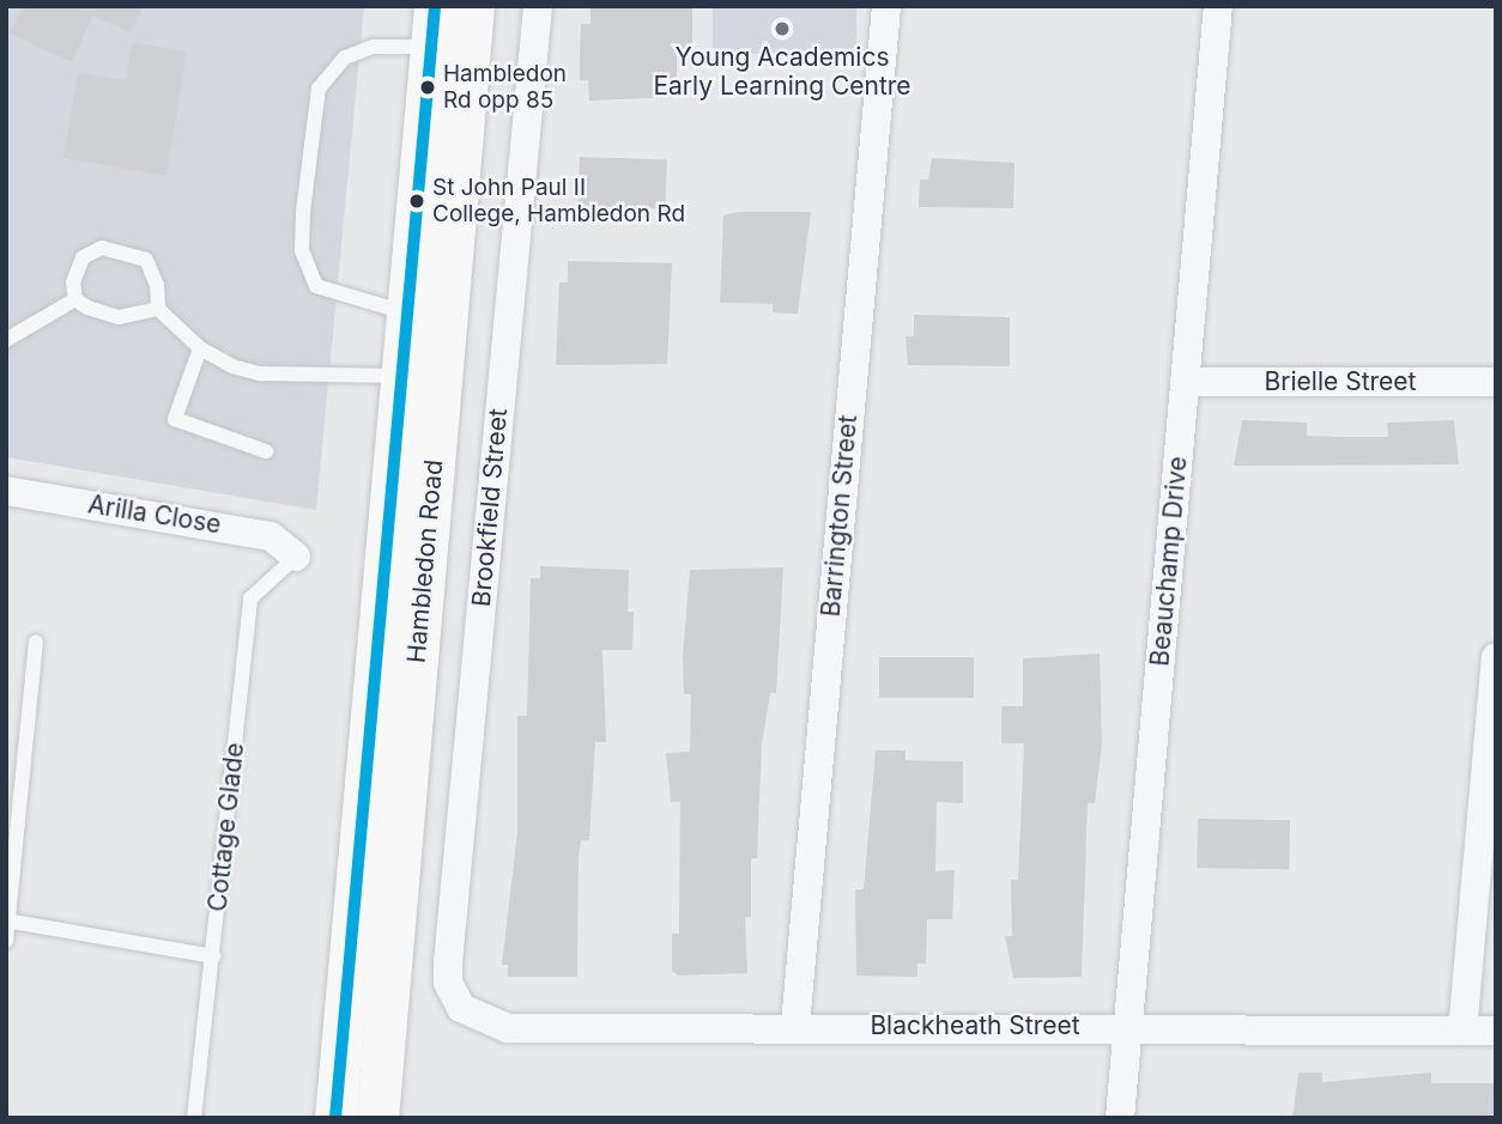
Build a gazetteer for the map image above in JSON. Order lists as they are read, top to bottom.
{
  "streets": {
    "main road": ["Hambledon Road"],
    "street": [
      "Brielle Street",
      "Brookfield Street",
      "Arilla Close",
      "Barrington Street",
      "Beauchamp Drive",
      "Blackheath Street"
    ],
    "lane": ["Cottage Glade"]
  },
  "crossings": [
    ["Brielle Street", "Beauchamp Drive"],
    ["Brookfield Street", "Blackheath Street"],
    ["Arilla Close", "Cottage Glade"],
    ["Barrington Street", "Blackheath Street"],
    ["Beauchamp Drive", "Blackheath Street"]
  ],
  "places": ["Young Academics Early Learning Centre", "Hambledon Rd opp 85", "St John Paul II College, Hambledon Rd"]
}
